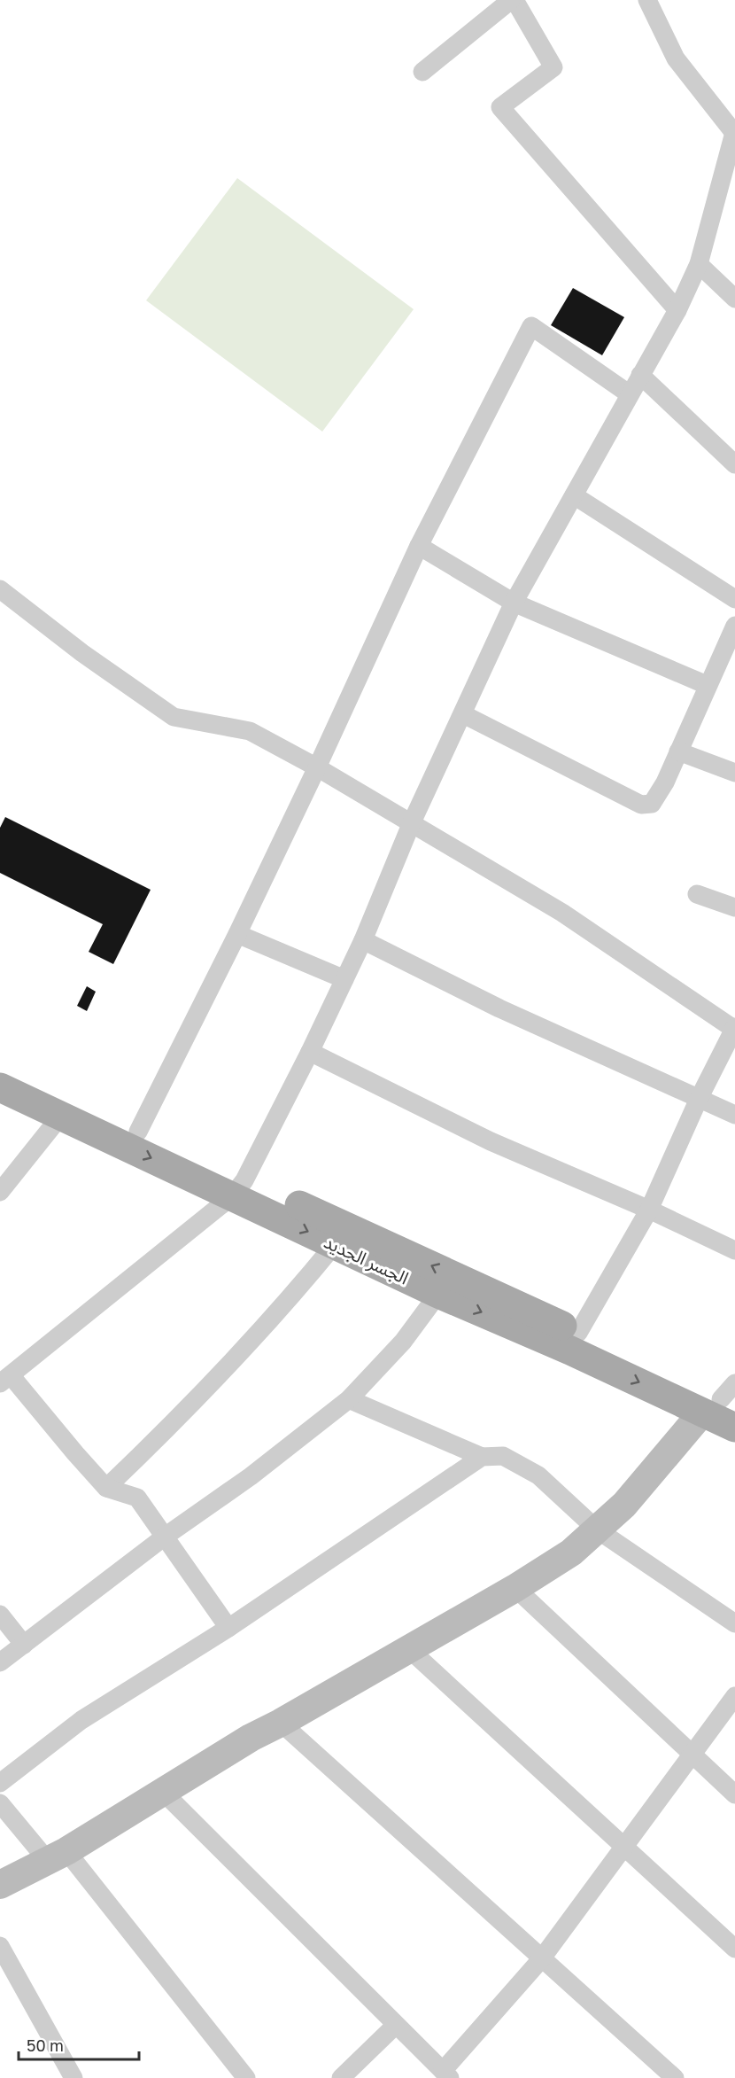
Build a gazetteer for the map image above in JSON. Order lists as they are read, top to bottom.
{
  "streets": {
    "main road": ["الجسر الجديد"]
  },
  "scale_bar": "50 m"
}
